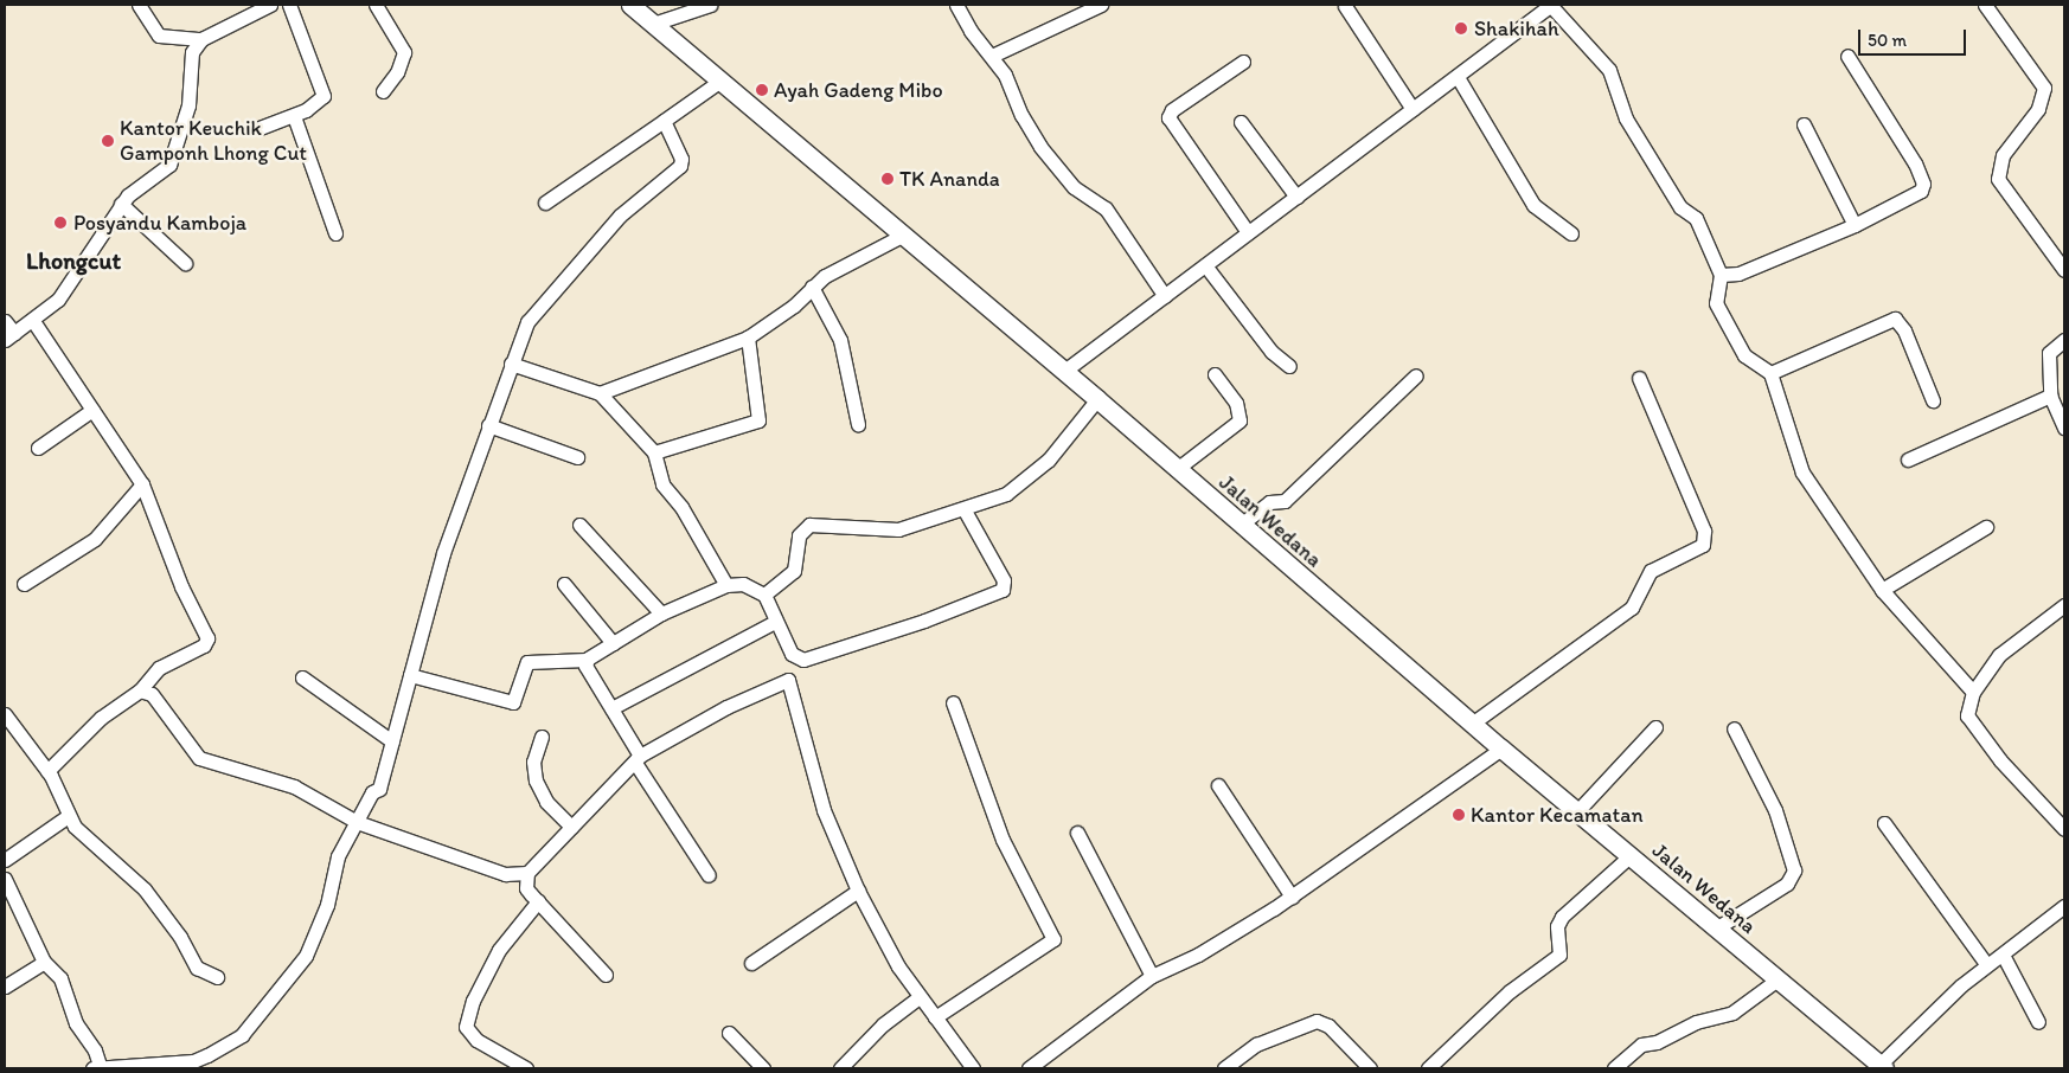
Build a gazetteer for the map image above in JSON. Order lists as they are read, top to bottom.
{
  "streets": {
    "street": ["Jalan Wedana"]
  },
  "districts": ["Lhongcut"],
  "places": [
    "Shakihah",
    "Ayah Gadeng Mibo",
    "Kantor Keuchik Gamponh Lhong Cut",
    "TK Ananda",
    "Posyandu Kamboja",
    "Kantor Kecamatan"
  ],
  "scale_bar": "50 m"
}
